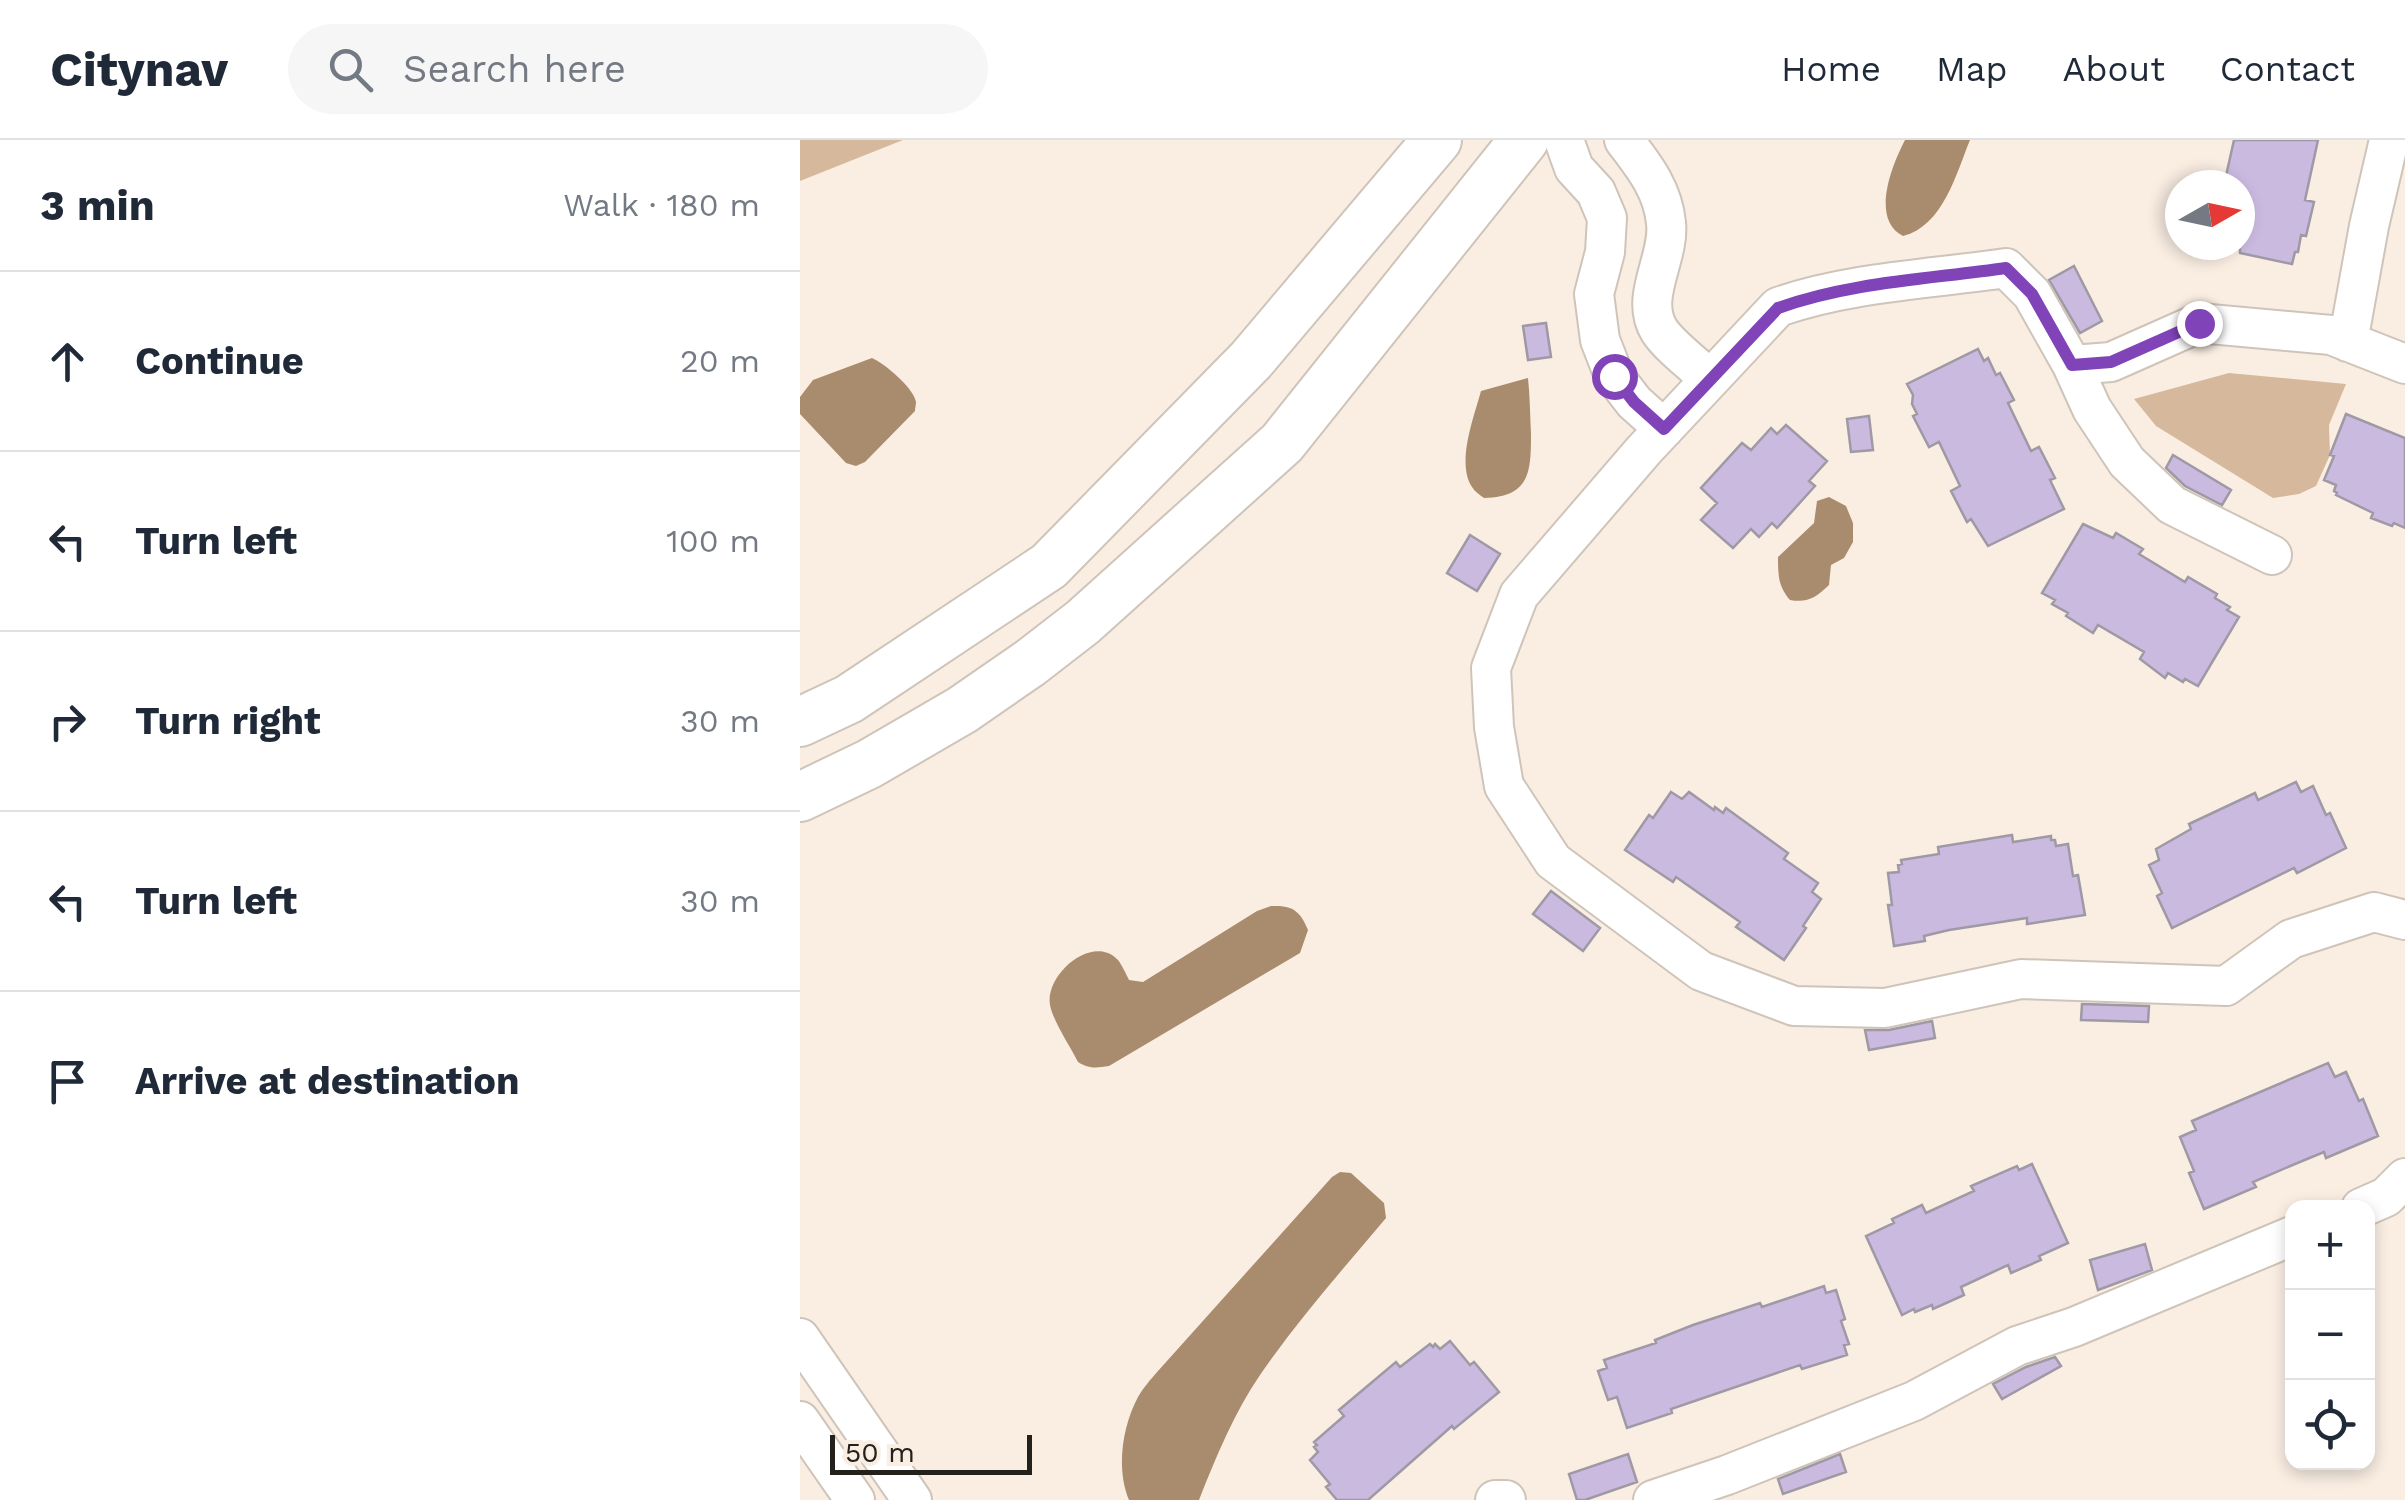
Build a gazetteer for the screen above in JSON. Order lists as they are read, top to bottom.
{
  "scale_bar": "50 m",
  "north": "right",
  "page": {
    "header": "Citynav",
    "search": "Search here",
    "nav": [
      "Home",
      "Map",
      "About",
      "Contact"
    ],
    "heading": ["3 min", "Walk · 180 m"],
    "list": [
      ["Continue", "20 m"],
      ["Turn left", "100 m"],
      ["Turn right", "30 m"],
      ["Turn left", "30 m"],
      "Arrive at destination"
    ],
    "map_buttons": ["+", "−"],
    "scale": "50 m"
  }
}
